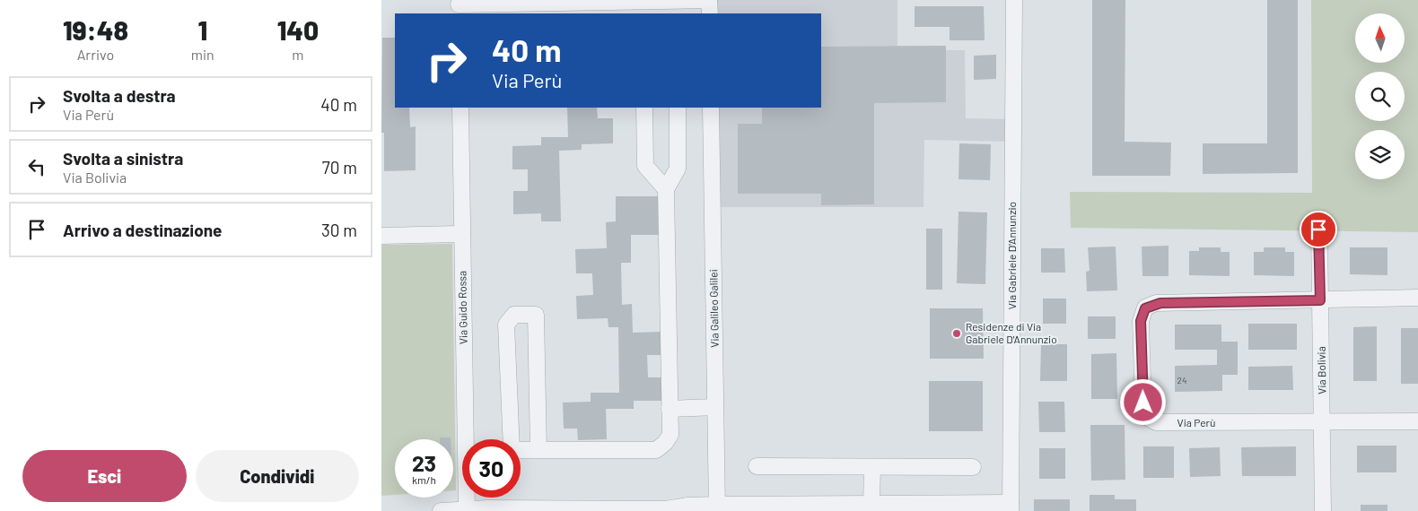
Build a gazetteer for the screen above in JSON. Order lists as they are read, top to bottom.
{
  "streets": {
    "street": [
      "Via Gabriele D'Annunzio",
      "Via Guido Rossa",
      "Via Galileo Galilei",
      "Via Bolivia",
      "Via Perù"
    ]
  },
  "crossings": [
    ["Via Bolivia", "Via Perù"]
  ],
  "places": ["Residenze di Via Gabriele D'Annunzio"],
  "house_numbers": ["24"],
  "north": "top",
  "page": {
    "eta": [
      "19:48",
      "Arrivo",
      "1",
      "min",
      "140",
      "m"
    ],
    "turn": ["40 m", "Via Perù"],
    "list": [
      {
        "name": "Svolta a destra",
        "note": "Via Perù",
        "value": "40 m"
      },
      {
        "name": "Svolta a sinistra",
        "note": "Via Bolivia",
        "value": "70 m"
      },
      {
        "name": "Arrivo a destinazione",
        "value": "30 m"
      }
    ],
    "speed": "23 km/h",
    "limit": "30",
    "buttons": ["Esci", "Condividi"]
  }
}
